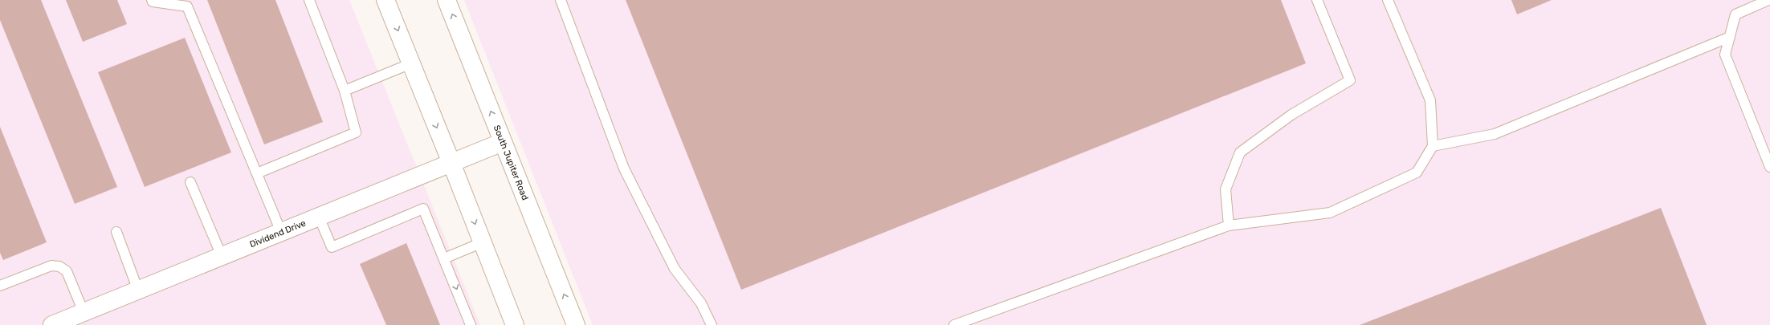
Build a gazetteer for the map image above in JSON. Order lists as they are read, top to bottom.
{
  "streets": {
    "main road": ["South Jupiter Road", "Dividend Drive"]
  },
  "crossings": [
    ["South Jupiter Road", "Dividend Drive"]
  ]
}
